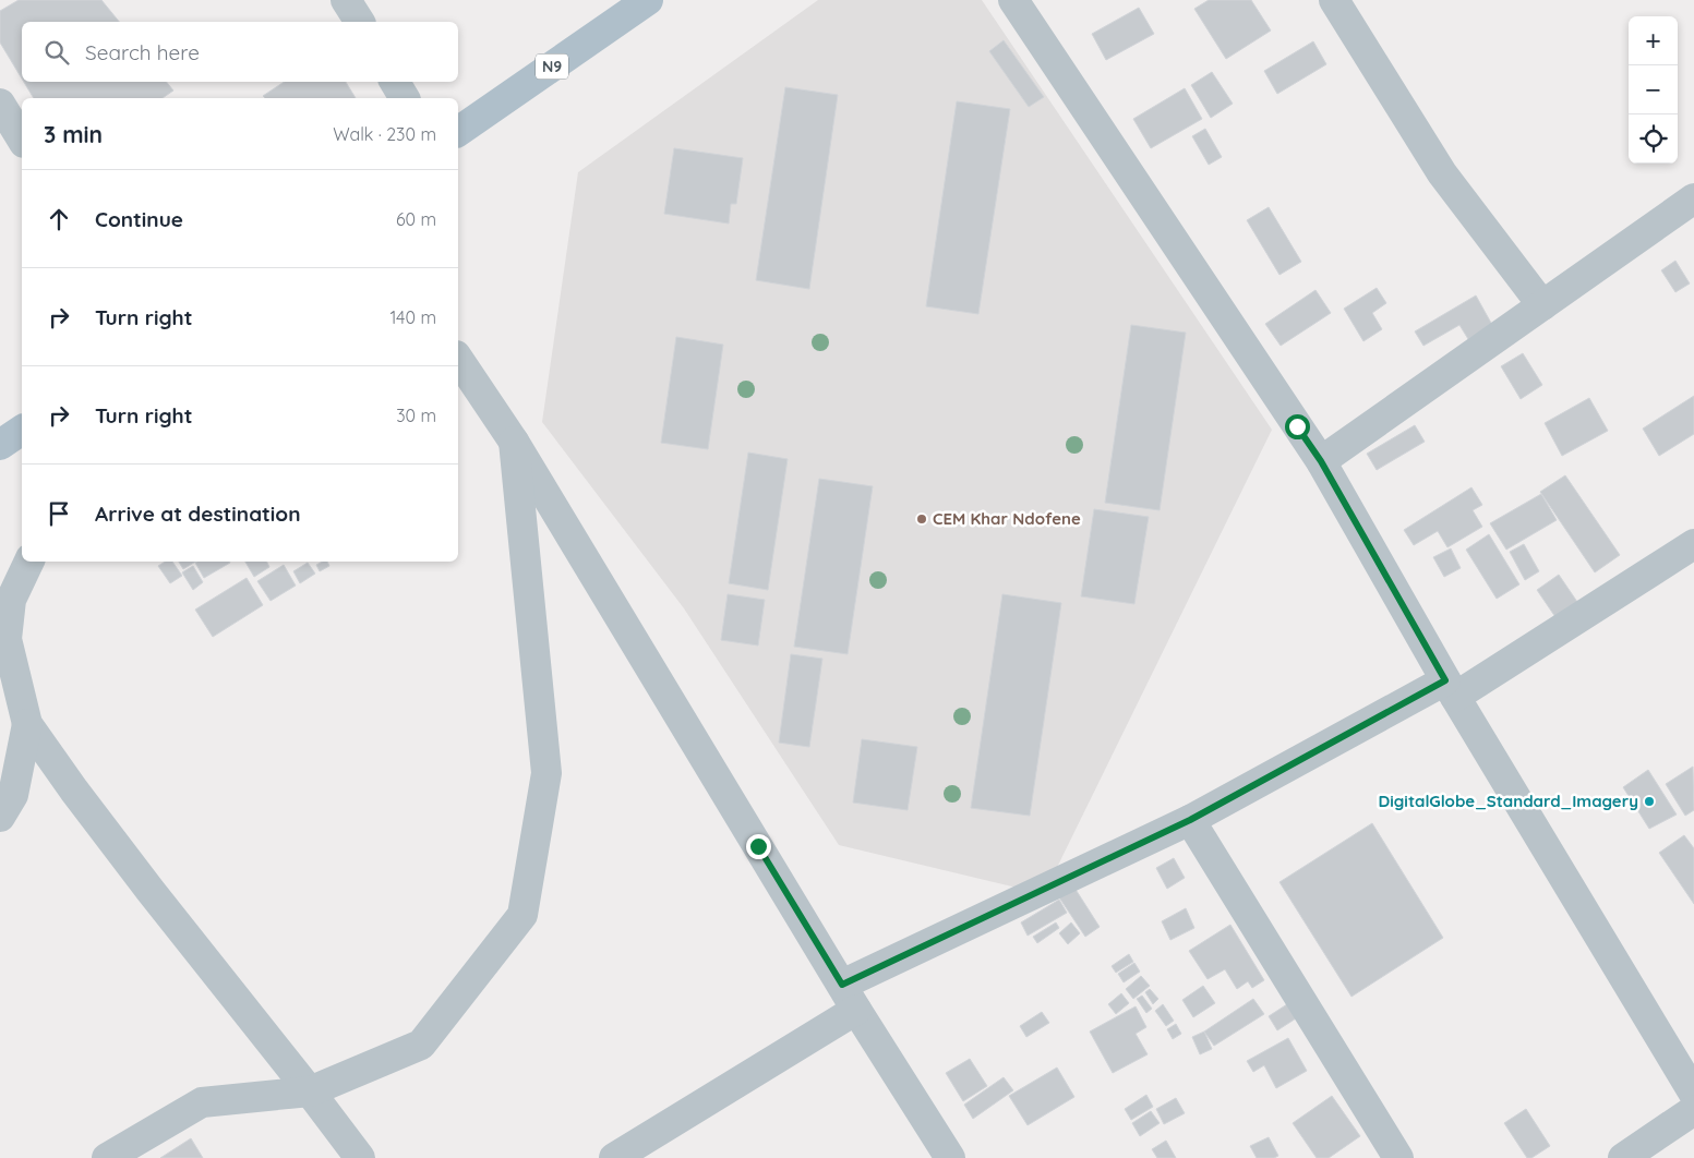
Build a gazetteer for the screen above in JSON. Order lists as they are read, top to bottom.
{
  "streets": {
    "main road": ["N9"]
  },
  "places": ["CEM Khar Ndofene", "DigitalGlobe_Standard_Imagery"],
  "page": {
    "map_buttons": ["+", "−"],
    "search": "Search here",
    "heading": ["3 min", "Walk · 230 m"],
    "list": [
      ["Continue", "60 m"],
      ["Turn right", "140 m"],
      ["Turn right", "30 m"],
      "Arrive at destination"
    ]
  }
}
